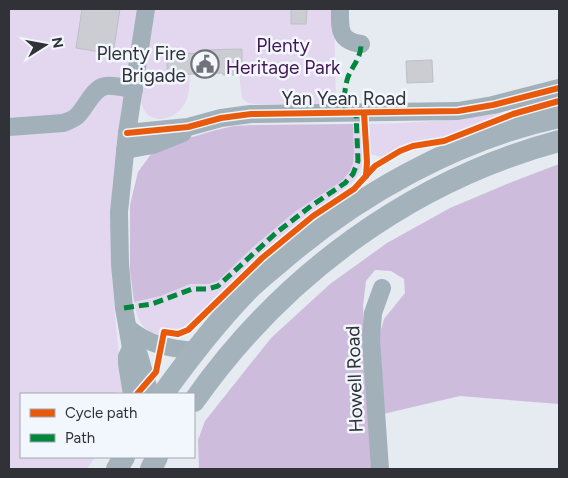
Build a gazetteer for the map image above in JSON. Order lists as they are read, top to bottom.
{
  "streets": {
    "street": ["Yan Yean Road", "Howell Road"]
  },
  "parks": ["Plenty Heritage Park"],
  "places": {
    "public building": ["Plenty Fire Brigade"]
  },
  "legend": ["Cycle path", "Path"],
  "north": "right"
}
